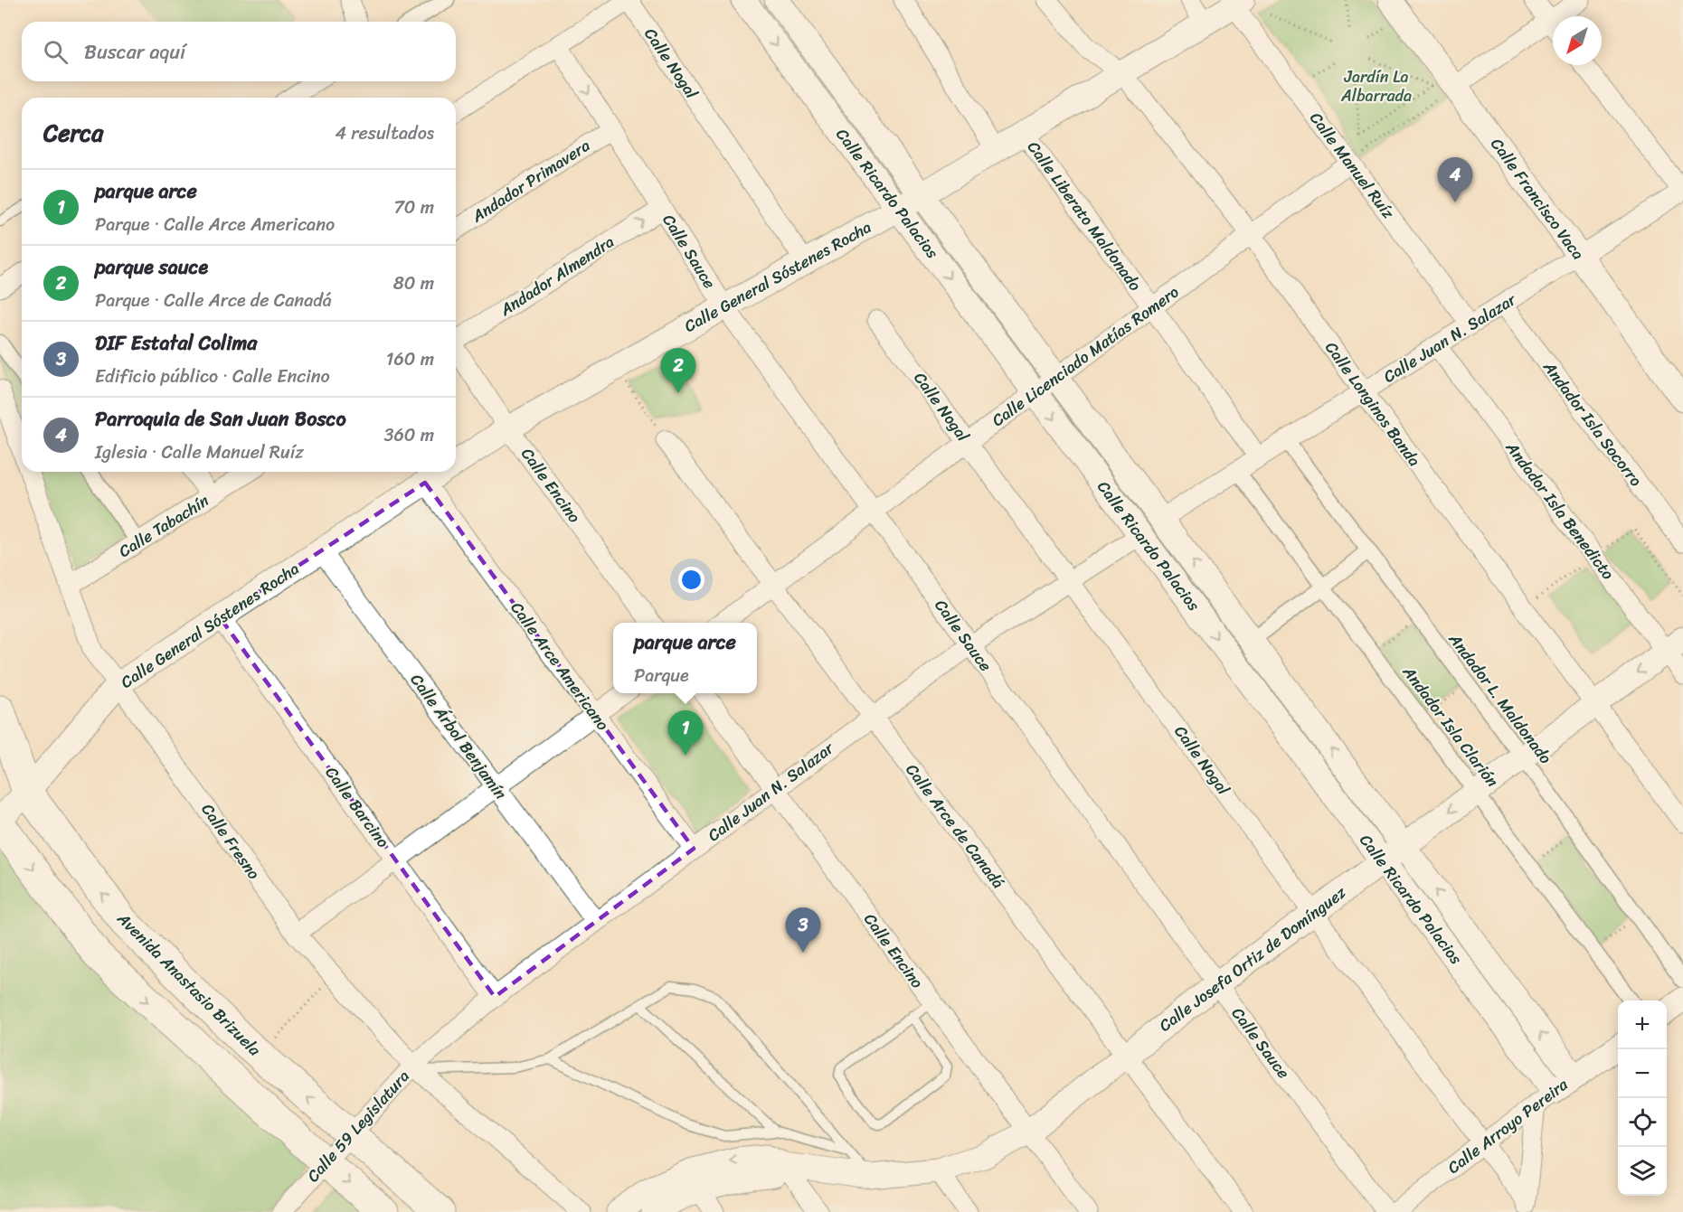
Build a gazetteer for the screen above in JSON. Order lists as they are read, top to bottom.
{
  "streets": {
    "main road": ["Avenida Anastasio Brizuela"],
    "street": [
      "Calle Nogal",
      "Calle Manuel Ruíz",
      "Andador Primavera",
      "Calle Ricardo Palacios",
      "Calle Francisco Vaca",
      "Calle Liberato Maldonado",
      "Calle Sauce",
      "Andador Almendra",
      "Calle General Sóstenes Rocha",
      "Calle Juan N. Salazar",
      "Calle Licenciado Matías Romero",
      "Calle Longinos Banda",
      "Andador Isla Socorro",
      "Calle Encino",
      "Andador Isla Benedicto",
      "Calle Tabachín",
      "Calle Arce Americano",
      "Andador L. Maldonado",
      "Andador Isla Clarión",
      "Calle Árbol Benjamín",
      "Calle Barcino",
      "Calle Arce de Canadá",
      "Calle Fresno",
      "Calle Josefa Ortiz de Domínguez",
      "Calle 59 Legislatura",
      "Calle Arroyo Pereira"
    ]
  },
  "crossings": [
    ["Calle Nogal", "Calle General Sóstenes Rocha"],
    ["Calle Nogal", "Calle Juan N. Salazar"],
    ["Calle Nogal", "Calle Licenciado Matías Romero"],
    ["Calle Nogal", "Calle Josefa Ortiz de Domínguez"],
    ["Calle Nogal", "Calle Arroyo Pereira"],
    ["Calle Manuel Ruíz", "Calle General Sóstenes Rocha"],
    ["Calle Manuel Ruíz", "Calle Juan N. Salazar"],
    ["Calle Manuel Ruíz", "Calle Licenciado Matías Romero"],
    ["Andador Primavera", "Calle Sauce"],
    ["Calle Ricardo Palacios", "Calle General Sóstenes Rocha"],
    ["Calle Ricardo Palacios", "Calle Juan N. Salazar"],
    ["Calle Ricardo Palacios", "Calle Licenciado Matías Romero"],
    ["Calle Ricardo Palacios", "Calle Josefa Ortiz de Domínguez"],
    ["Calle Ricardo Palacios", "Calle Arroyo Pereira"],
    ["Calle Francisco Vaca", "Calle Juan N. Salazar"],
    ["Calle Liberato Maldonado", "Calle General Sóstenes Rocha"],
    ["Calle Liberato Maldonado", "Calle Juan N. Salazar"],
    ["Calle Liberato Maldonado", "Calle Licenciado Matías Romero"],
    ["Calle Sauce", "Andador Almendra"],
    ["Calle Sauce", "Calle General Sóstenes Rocha"],
    ["Calle Sauce", "Calle Juan N. Salazar"],
    ["Calle Sauce", "Calle Licenciado Matías Romero"],
    ["Calle Sauce", "Calle Josefa Ortiz de Domínguez"],
    ["Calle General Sóstenes Rocha", "Calle Longinos Banda"],
    ["Calle General Sóstenes Rocha", "Calle Encino"],
    ["Calle General Sóstenes Rocha", "Calle Arce Americano"],
    ["Calle General Sóstenes Rocha", "Calle Árbol Benjamín"],
    ["Calle General Sóstenes Rocha", "Calle Barcino"],
    ["Calle General Sóstenes Rocha", "Calle Fresno"],
    ["Calle General Sóstenes Rocha", "Avenida Anastasio Brizuela"],
    ["Calle Juan N. Salazar", "Calle Longinos Banda"],
    ["Calle Juan N. Salazar", "Andador Isla Socorro"],
    ["Calle Juan N. Salazar", "Calle Encino"],
    ["Calle Juan N. Salazar", "Andador Isla Benedicto"],
    ["Calle Juan N. Salazar", "Calle Arce Americano"],
    ["Calle Juan N. Salazar", "Andador L. Maldonado"],
    ["Calle Juan N. Salazar", "Andador Isla Clarión"],
    ["Calle Juan N. Salazar", "Calle Árbol Benjamín"],
    ["Calle Juan N. Salazar", "Calle Barcino"],
    ["Calle Juan N. Salazar", "Calle Arce de Canadá"],
    ["Calle Juan N. Salazar", "Calle Fresno"],
    ["Calle Juan N. Salazar", "Calle 59 Legislatura"],
    ["Calle Licenciado Matías Romero", "Calle Longinos Banda"],
    ["Calle Licenciado Matías Romero", "Calle Arce de Canadá"],
    ["Calle Longinos Banda", "Calle Josefa Ortiz de Domínguez"],
    ["Calle Encino", "Calle Josefa Ortiz de Domínguez"],
    ["Andador Isla Benedicto", "Calle Josefa Ortiz de Domínguez"],
    ["Calle Tabachín", "Calle Fresno"],
    ["Andador L. Maldonado", "Calle Josefa Ortiz de Domínguez"],
    ["Andador Isla Clarión", "Calle Josefa Ortiz de Domínguez"],
    ["Calle Arce de Canadá", "Calle Josefa Ortiz de Domínguez"],
    ["Calle Fresno", "Calle 59 Legislatura"],
    ["Avenida Anastasio Brizuela", "Calle 59 Legislatura"]
  ],
  "one_way": ["Andador Almendra"],
  "parks": ["Jardín La Albarrada"],
  "north": "bottom left",
  "page": {
    "search": "Buscar aquí",
    "heading": ["Cerca", "4 resultados"],
    "pins": [
      "4",
      "2",
      "1",
      "3"
    ],
    "list": [
      {
        "mark": "1",
        "name": "parque arce",
        "note": "Parque · Calle Arce Americano",
        "value": "70 m"
      },
      {
        "mark": "2",
        "name": "parque sauce",
        "note": "Parque · Calle Arce de Canadá",
        "value": "80 m"
      },
      {
        "mark": "3",
        "name": "DIF Estatal Colima",
        "note": "Edificio público · Calle Encino",
        "value": "160 m"
      },
      {
        "mark": "4",
        "name": "Parroquia de San Juan Bosco",
        "note": "Iglesia · Calle Manuel Ruíz",
        "value": "360 m"
      }
    ],
    "popup": ["parque arce", "Parque"],
    "map_buttons": ["+", "−"]
  }
}
